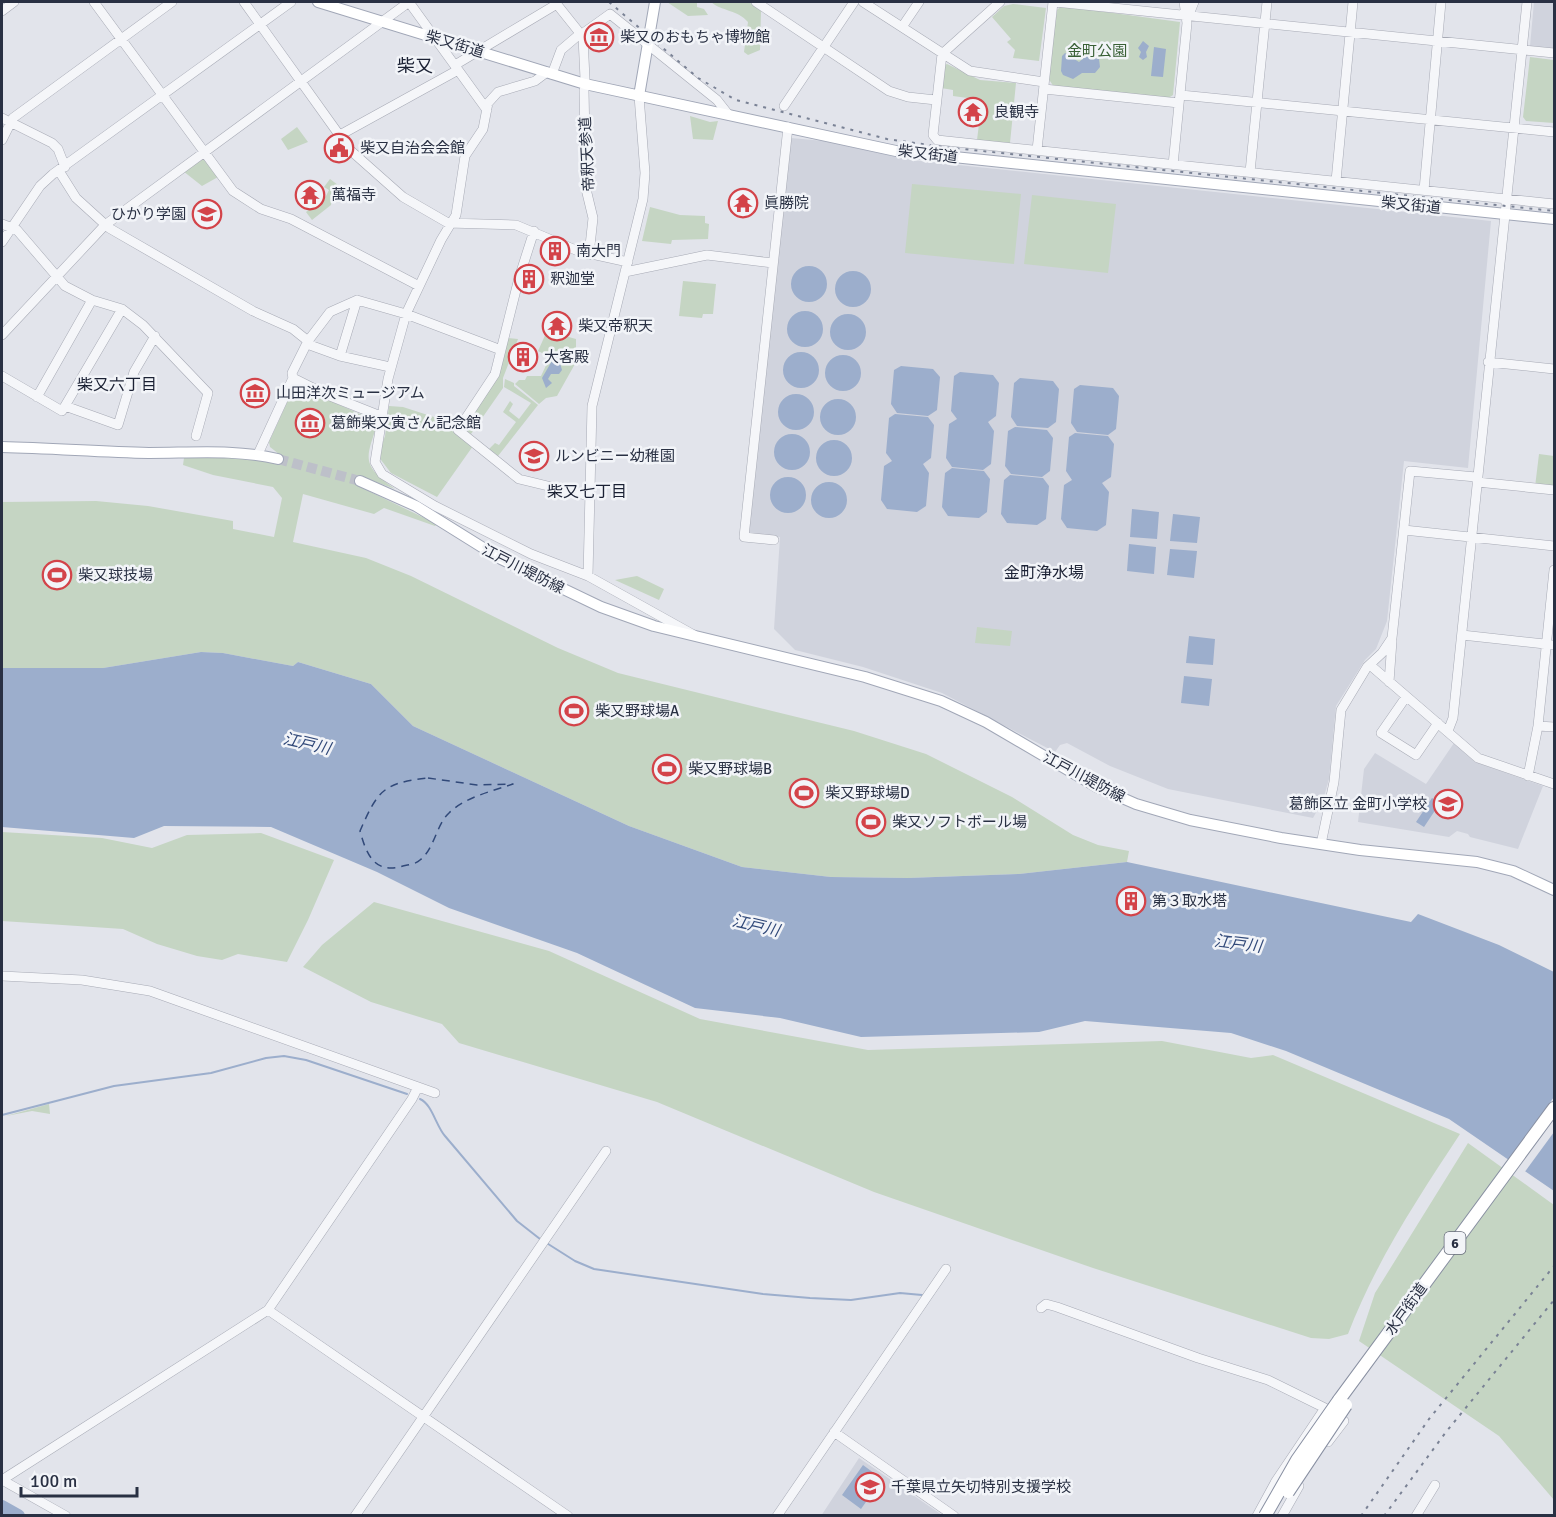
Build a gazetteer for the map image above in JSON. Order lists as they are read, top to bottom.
{
  "streets": {
    "highway": ["6", "水戸街道"],
    "main road": ["柴又街道", "江戸川堤防線"],
    "street": ["帝釈天参道"]
  },
  "districts": [
    "柴又",
    "柴又六丁目",
    "柴又七丁目",
    "金町浄水場"
  ],
  "water": ["江戸川"],
  "parks": ["金町公園"],
  "places": {
    "museum": ["柴又のおもちゃ博物館", "山田洋次ミュージアム", "葛飾柴又寅さん記念館"],
    "temple": [
      "良観寺",
      "萬福寺",
      "眞勝院",
      "柴又帝釈天"
    ],
    "public building": ["柴又自治会会館"],
    "school or university": [
      "ひかり学園",
      "ルンビニー幼稚園",
      "葛飾区立 金町小学校",
      "千葉県立矢切特別支援学校"
    ],
    "building": [
      "南大門",
      "釈迦堂",
      "大客殿",
      "第３取水塔"
    ],
    "sports": [
      "柴又球技場",
      "柴又野球場A",
      "柴又野球場B",
      "柴又野球場D",
      "柴又ソフトボール場"
    ]
  },
  "scale_bar": "100 m"
}
